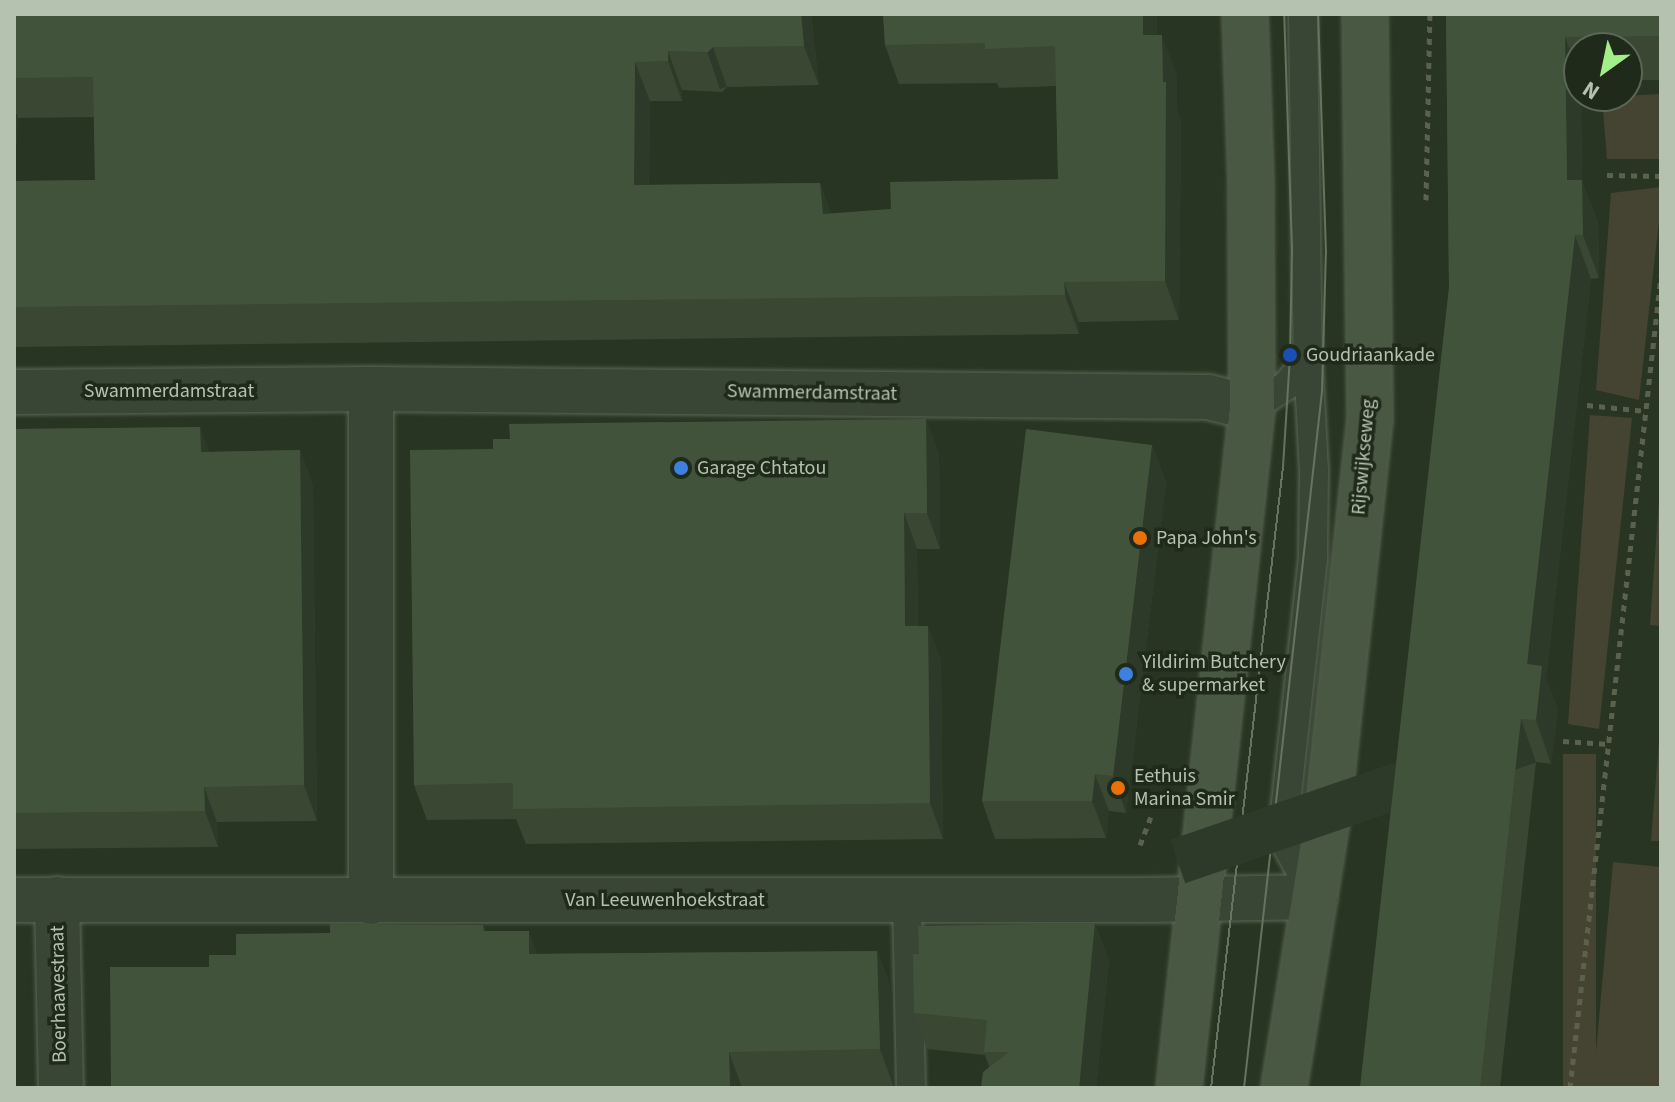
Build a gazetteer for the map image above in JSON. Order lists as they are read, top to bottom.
{
  "streets": {
    "main road": ["Rijswijkseweg"],
    "street": ["Swammerdamstraat", "Van Leeuwenhoekstraat", "Boerhaavestraat"]
  },
  "crossings": [
    ["Rijswijkseweg", "Van Leeuwenhoekstraat"],
    ["Van Leeuwenhoekstraat", "Boerhaavestraat"]
  ],
  "places": [
    "Goudriaankade",
    "Garage Chtatou",
    "Papa John's",
    "Yildirim Butchery & supermarket",
    "Eethuis Marina Smir"
  ],
  "north": "bottom left"
}
